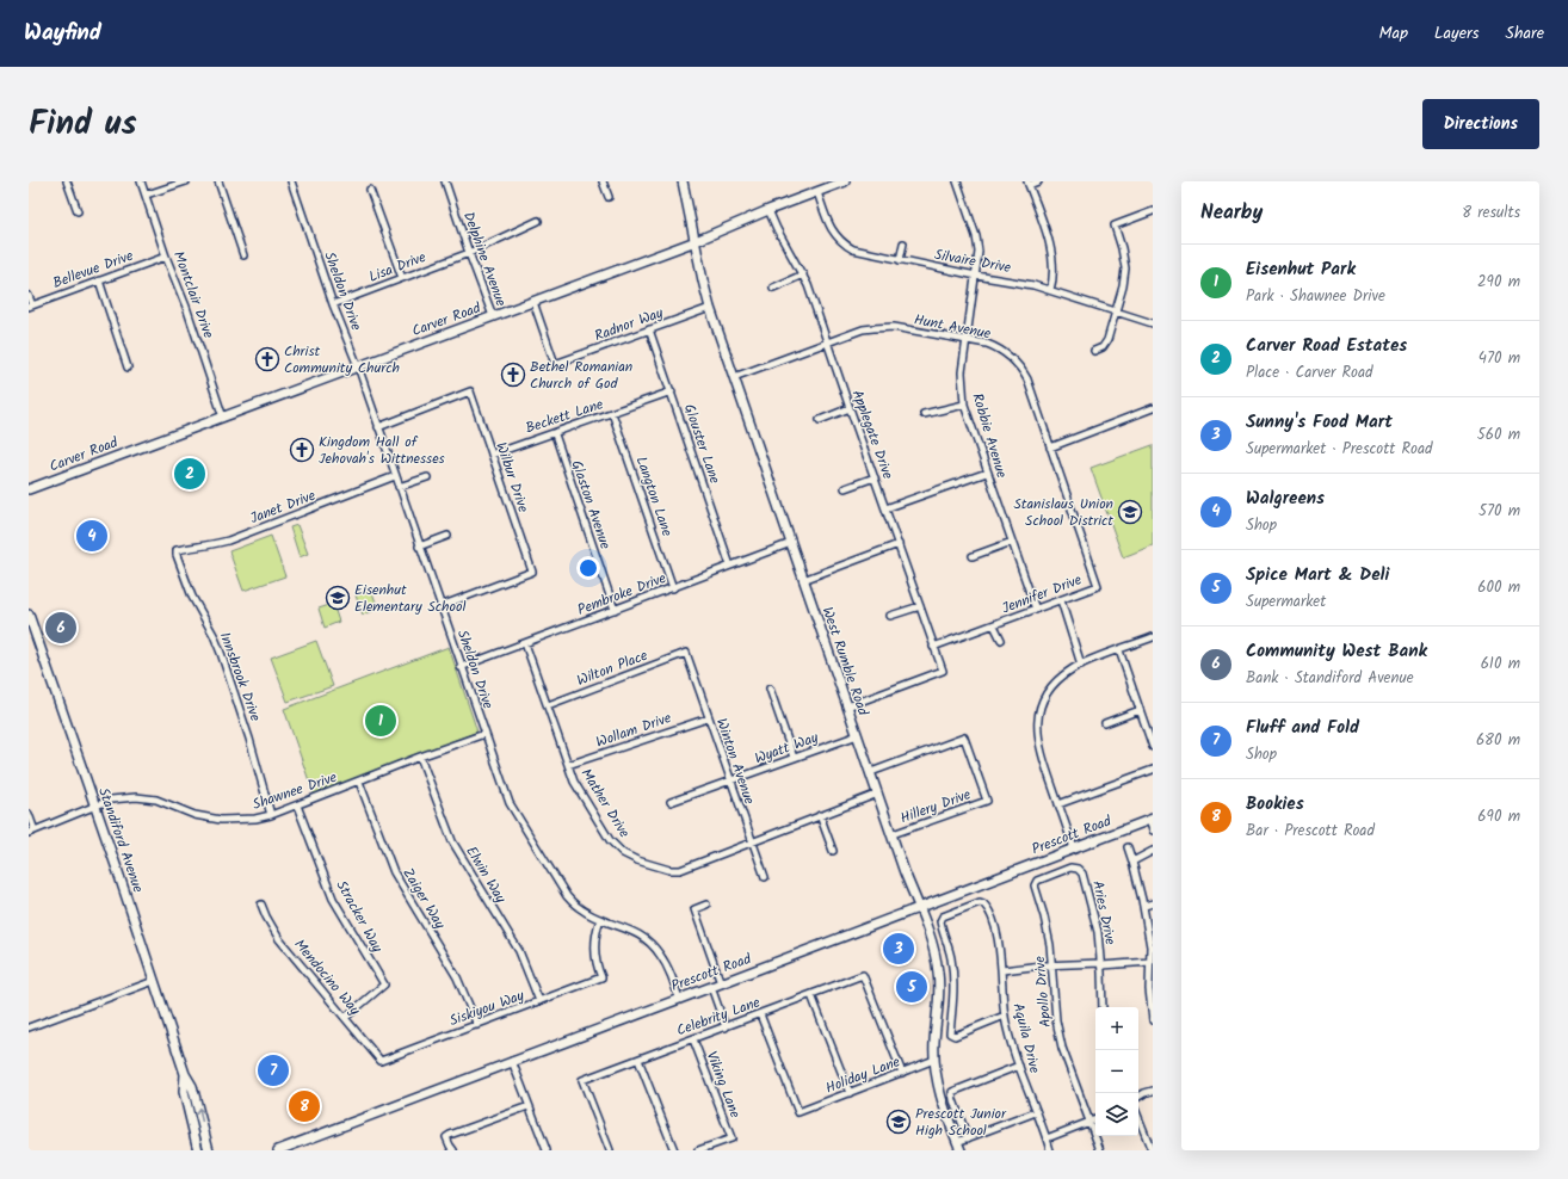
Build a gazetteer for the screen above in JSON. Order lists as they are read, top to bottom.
{
  "streets": {
    "street": [
      "Delphine Avenue",
      "Silvaire Drive",
      "Lisa Drive",
      "Bellevue Drive",
      "Sheldon Drive",
      "Montclair Drive",
      "Carver Road",
      "Radnor Way",
      "Hunt Avenue",
      "Beckett Lane",
      "Applegate Drive",
      "Robbie Avenue",
      "Glouster Lane",
      "Wilbur Drive",
      "Langton Lane",
      "Glaston Avenue",
      "Janet Drive",
      "Pembroke Drive",
      "Jennifer Drive",
      "West Rumble Road",
      "Wilton Place",
      "Innsbrook Drive",
      "Wollam Drive",
      "Wyatt Way",
      "Winton Avenue",
      "Shawnee Drive",
      "Mather Drive",
      "Hillery Drive",
      "Prescott Road",
      "Standiford Avenue",
      "Elwin Way",
      "Zaiger Way",
      "Aries Drive",
      "Stracker Way",
      "Mendocino Way",
      "Apollo Drive",
      "Siskiyou Way",
      "Celebrity Lane",
      "Aquila Drive",
      "Holiday Lane",
      "Viking Lane"
    ]
  },
  "crossings": [
    ["Delphine Avenue", "Lisa Drive"],
    ["Delphine Avenue", "Carver Road"],
    ["Silvaire Drive", "Carver Road"],
    ["Silvaire Drive", "Robbie Avenue"],
    ["Lisa Drive", "Sheldon Drive"],
    ["Bellevue Drive", "Montclair Drive"],
    ["Sheldon Drive", "Carver Road"],
    ["Sheldon Drive", "Wilbur Drive"],
    ["Sheldon Drive", "Janet Drive"],
    ["Sheldon Drive", "Pembroke Drive"],
    ["Sheldon Drive", "Shawnee Drive"],
    ["Sheldon Drive", "Prescott Road"],
    ["Sheldon Drive", "Siskiyou Way"],
    ["Montclair Drive", "Carver Road"],
    ["Carver Road", "Radnor Way"],
    ["Carver Road", "Applegate Drive"],
    ["Carver Road", "West Rumble Road"],
    ["Radnor Way", "Glouster Lane"],
    ["Radnor Way", "West Rumble Road"],
    ["Hunt Avenue", "Applegate Drive"],
    ["Hunt Avenue", "Robbie Avenue"],
    ["Hunt Avenue", "Jennifer Drive"],
    ["Hunt Avenue", "West Rumble Road"],
    ["Beckett Lane", "Glouster Lane"],
    ["Beckett Lane", "Wilbur Drive"],
    ["Beckett Lane", "Langton Lane"],
    ["Beckett Lane", "Glaston Avenue"],
    ["Applegate Drive", "Jennifer Drive"],
    ["Applegate Drive", "West Rumble Road"],
    ["Robbie Avenue", "Jennifer Drive"],
    ["Glouster Lane", "Pembroke Drive"],
    ["Langton Lane", "Pembroke Drive"],
    ["Glaston Avenue", "Pembroke Drive"],
    ["Janet Drive", "Innsbrook Drive"],
    ["Pembroke Drive", "West Rumble Road"],
    ["Pembroke Drive", "Mather Drive"],
    ["West Rumble Road", "Wyatt Way"],
    ["West Rumble Road", "Mather Drive"],
    ["West Rumble Road", "Hillery Drive"],
    ["West Rumble Road", "Prescott Road"],
    ["West Rumble Road", "Holiday Lane"],
    ["Wilton Place", "Winton Avenue"],
    ["Wilton Place", "Mather Drive"],
    ["Innsbrook Drive", "Shawnee Drive"],
    ["Wollam Drive", "Winton Avenue"],
    ["Wollam Drive", "Mather Drive"],
    ["Wyatt Way", "Winton Avenue"],
    ["Winton Avenue", "Mather Drive"],
    ["Shawnee Drive", "Standiford Avenue"],
    ["Shawnee Drive", "Elwin Way"],
    ["Shawnee Drive", "Zaiger Way"],
    ["Shawnee Drive", "Stracker Way"],
    ["Elwin Way", "Siskiyou Way"],
    ["Zaiger Way", "Siskiyou Way"],
    ["Aries Drive", "Apollo Drive"],
    ["Stracker Way", "Mendocino Way"],
    ["Mendocino Way", "Siskiyou Way"],
    ["Celebrity Lane", "Holiday Lane"],
    ["Celebrity Lane", "Viking Lane"]
  ],
  "places": {
    "church": ["Christ Community Church", "Bethel Romanian Church of God", "Kingdom Hall of Jehovah's Wittnesses"],
    "school or university": ["Stanislaus Union School District", "Eisenhut Elementary School", "Prescott Junior High School"]
  },
  "page": {
    "header": "Wayfind",
    "nav": ["Map", "Layers", "Share"],
    "title": "Find us",
    "buttons": "Directions",
    "heading": ["Nearby", "8 results"],
    "list": [
      {
        "mark": "1",
        "name": "Eisenhut Park",
        "note": "Park · Shawnee Drive",
        "value": "290 m"
      },
      {
        "mark": "2",
        "name": "Carver Road Estates",
        "note": "Place · Carver Road",
        "value": "470 m"
      },
      {
        "mark": "3",
        "name": "Sunny's Food Mart",
        "note": "Supermarket · Prescott Road",
        "value": "560 m"
      },
      {
        "mark": "4",
        "name": "Walgreens",
        "note": "Shop",
        "value": "570 m"
      },
      {
        "mark": "5",
        "name": "Spice Mart & Deli",
        "note": "Supermarket",
        "value": "600 m"
      },
      {
        "mark": "6",
        "name": "Community West Bank",
        "note": "Bank · Standiford Avenue",
        "value": "610 m"
      },
      {
        "mark": "7",
        "name": "Fluff and Fold",
        "note": "Shop",
        "value": "680 m"
      },
      {
        "mark": "8",
        "name": "Bookies",
        "note": "Bar · Prescott Road",
        "value": "690 m"
      }
    ],
    "pins": [
      "2",
      "4",
      "6",
      "1",
      "3",
      "5",
      "7",
      "8"
    ],
    "map_buttons": ["+", "−"]
  }
}
